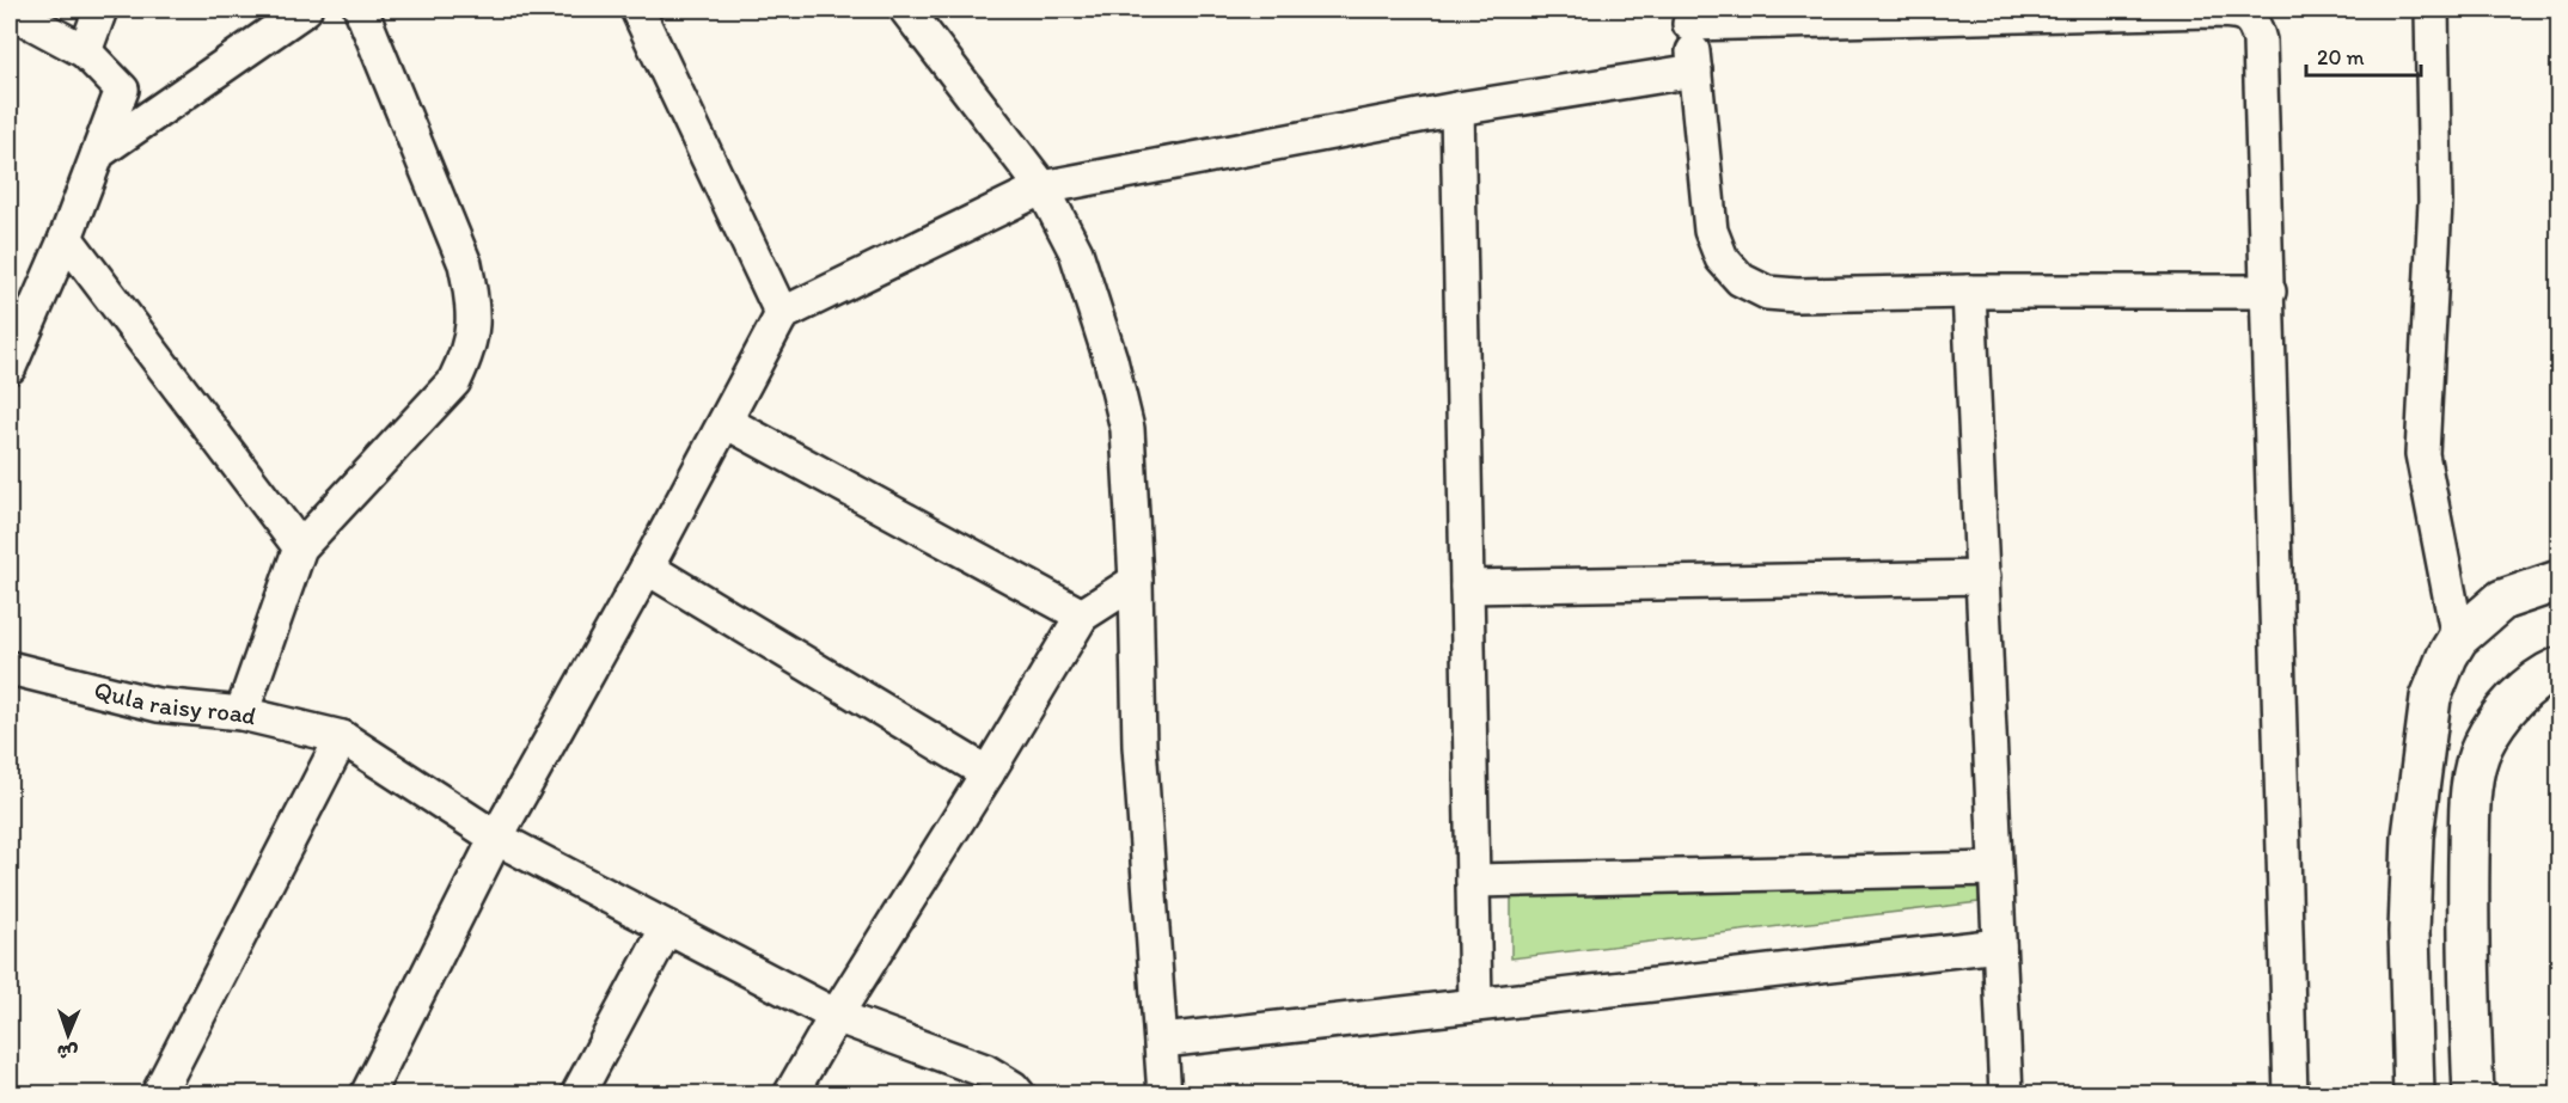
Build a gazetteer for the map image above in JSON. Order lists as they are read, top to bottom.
{
  "streets": {
    "street": ["Qula raisy road"]
  },
  "scale_bar": "20 m",
  "north": "bottom"
}
